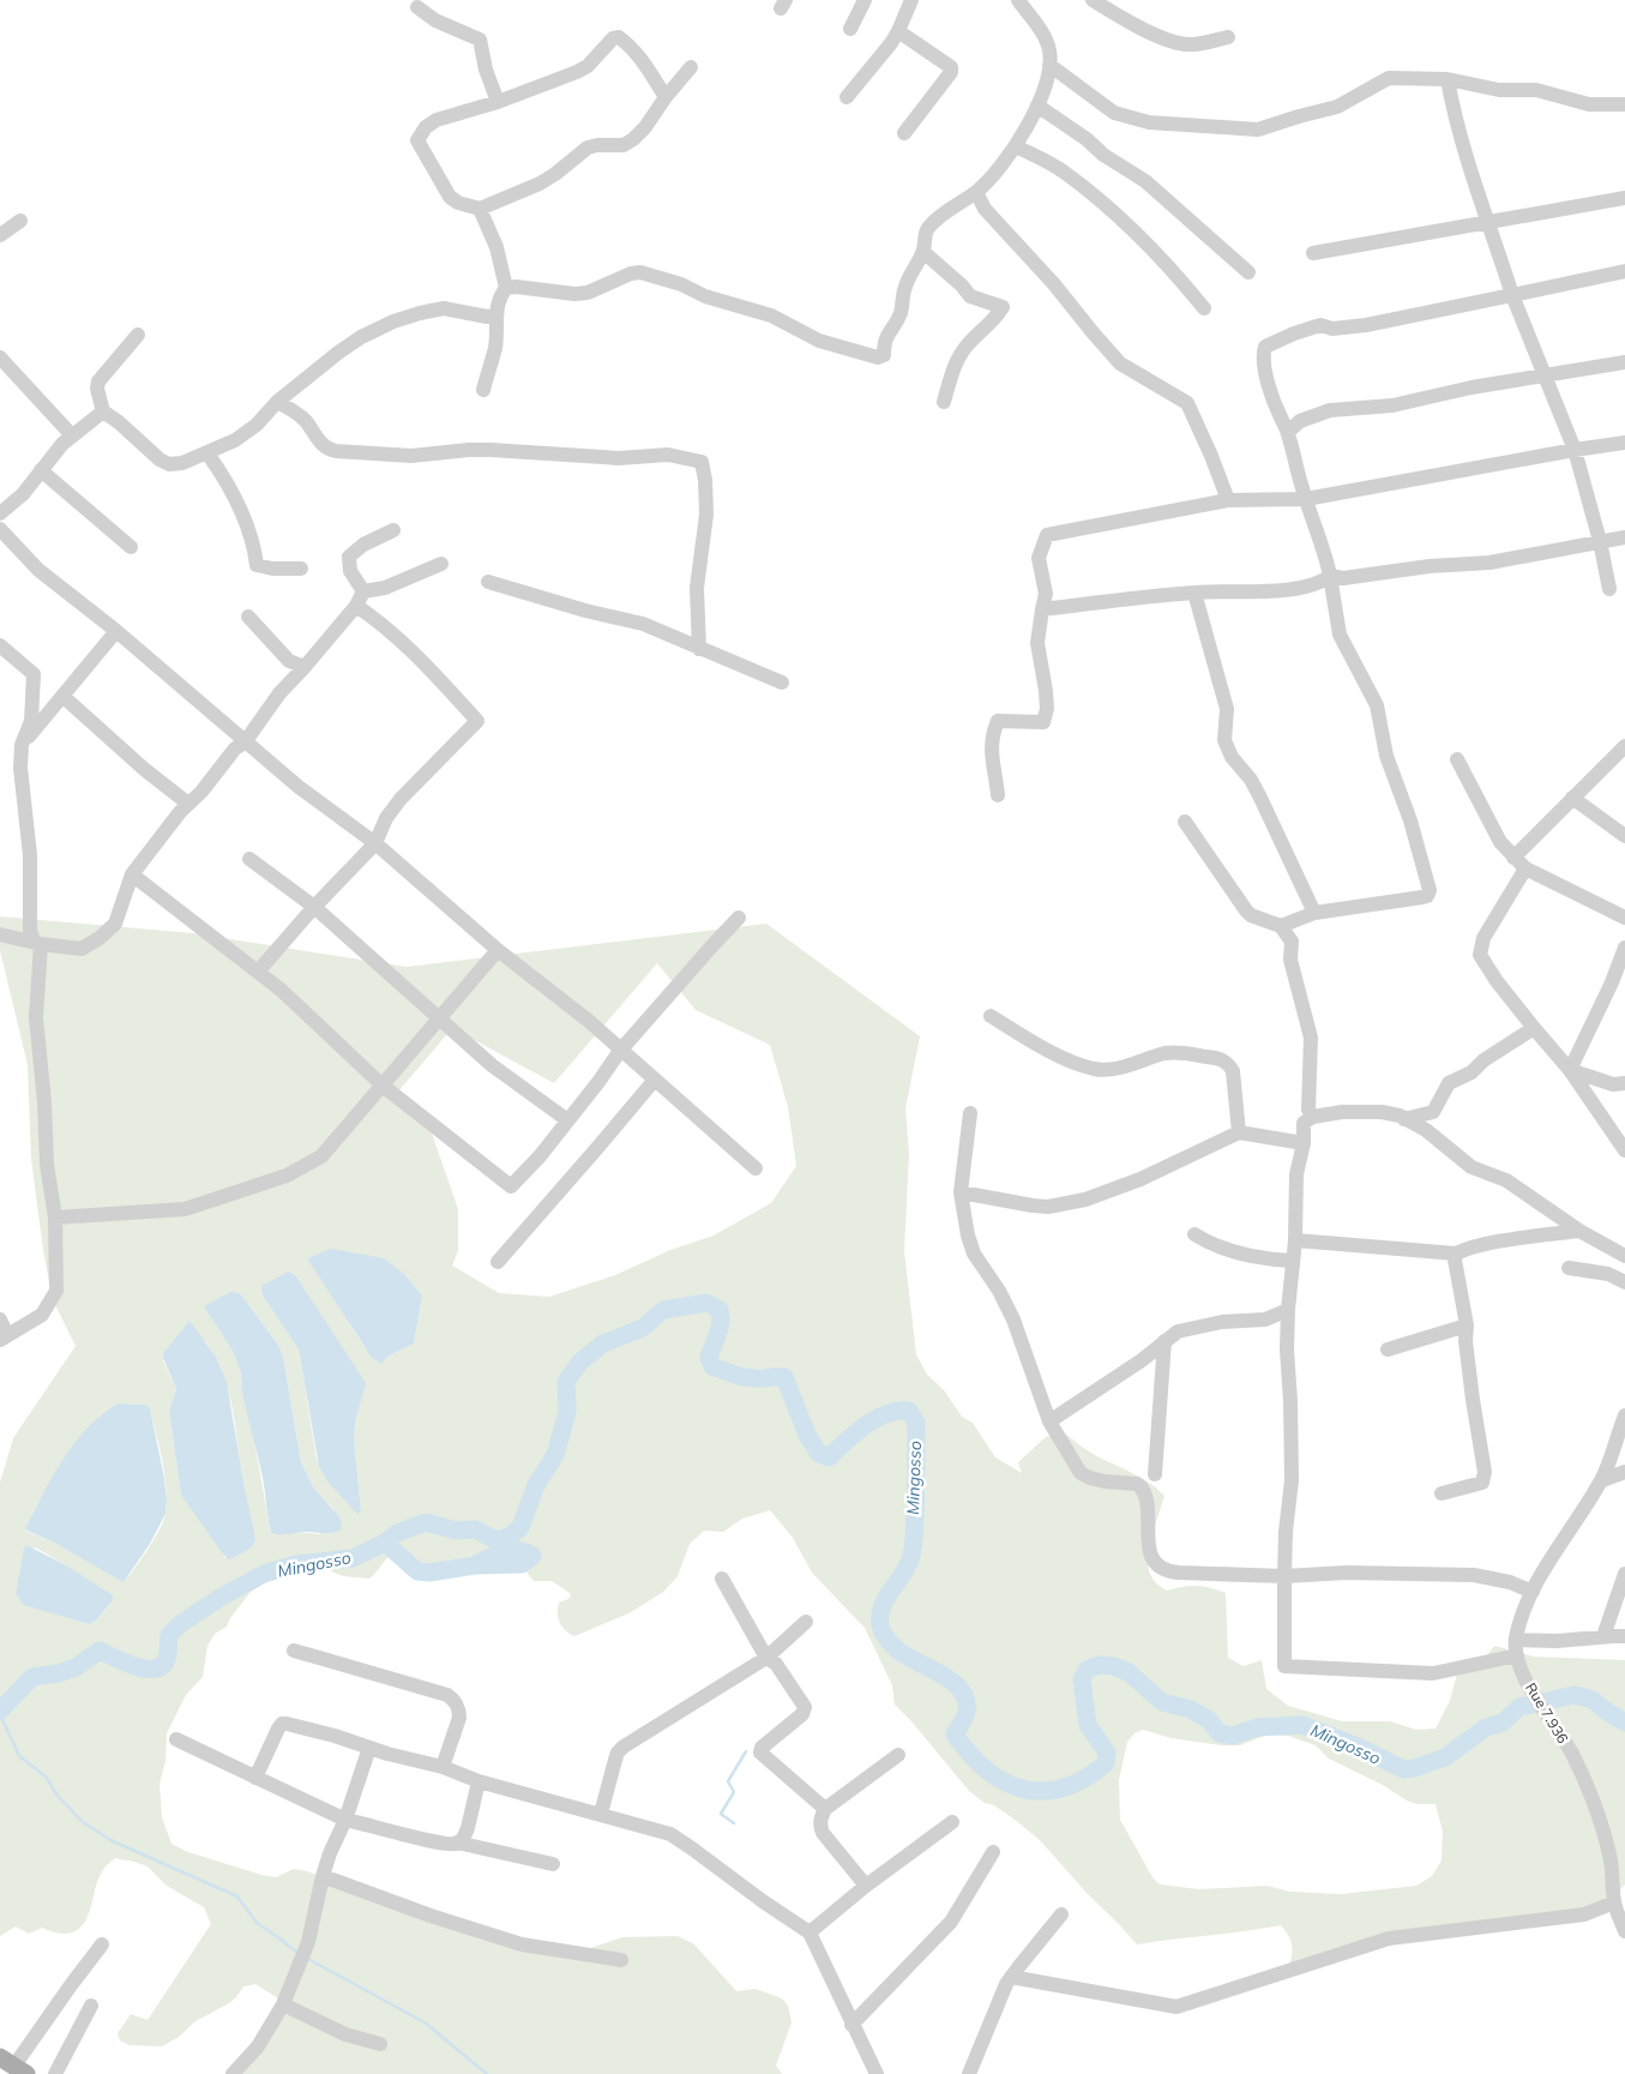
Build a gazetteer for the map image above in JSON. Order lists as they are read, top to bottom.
{
  "streets": {
    "street": ["Rue 7.936"]
  },
  "water": ["Mingosso"]
}
